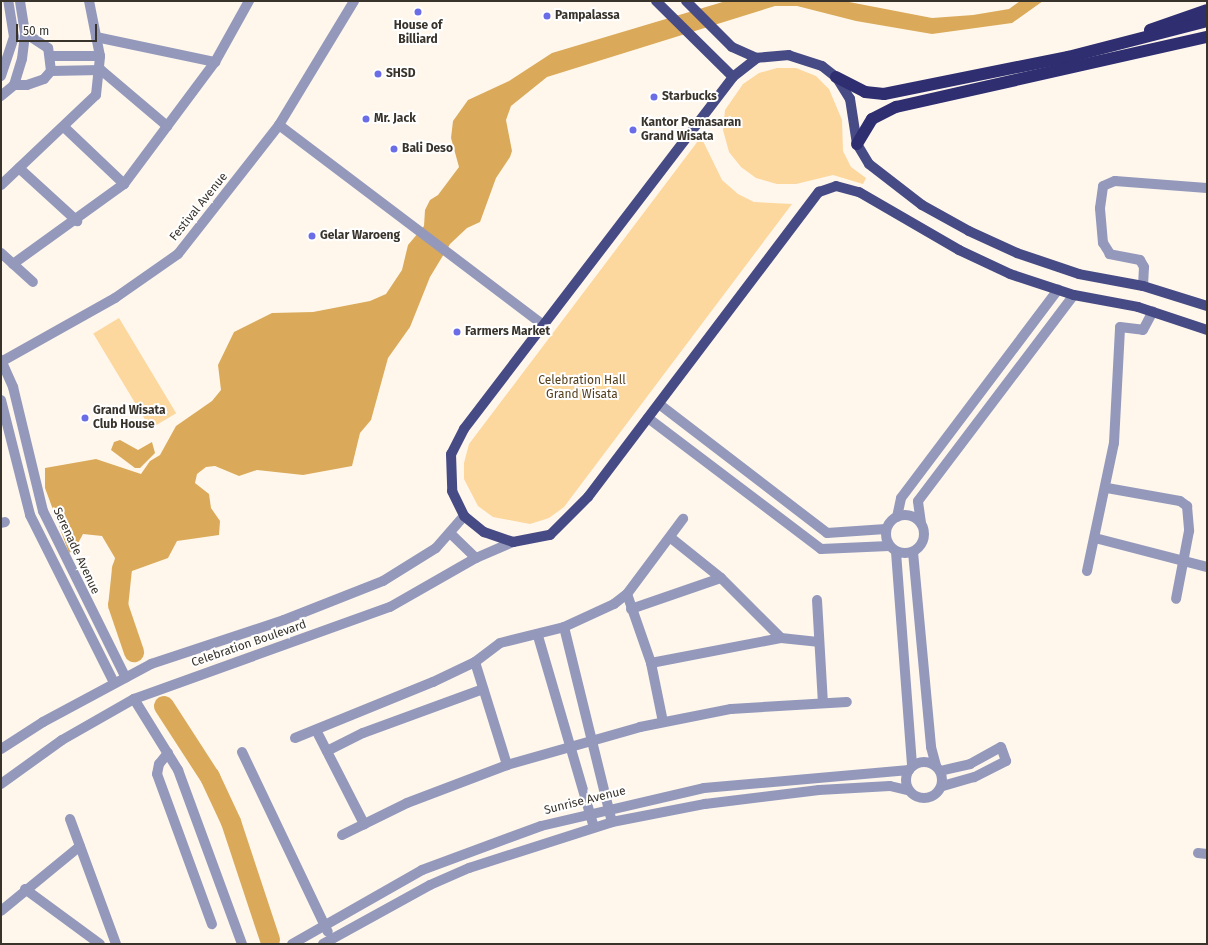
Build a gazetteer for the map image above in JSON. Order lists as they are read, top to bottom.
{
  "streets": {
    "street": [
      "Festival Avenue",
      "Serenade Avenue",
      "Celebration Boulevard",
      "Sunrise Avenue"
    ]
  },
  "crossings": [
    ["Festival Avenue", "Serenade Avenue"],
    ["Serenade Avenue", "Celebration Boulevard"]
  ],
  "parks": ["Celebration Hall Grand Wisata"],
  "places": [
    "House of Billiard",
    "Pampalassa",
    "SHSD",
    "Starbucks",
    "Mr. Jack",
    "Kantor Pemasaran Grand Wisata",
    "Bali Deso",
    "Gelar Waroeng",
    "Farmers Market",
    "Grand Wisata Club House"
  ],
  "scale_bar": "50 m"
}
